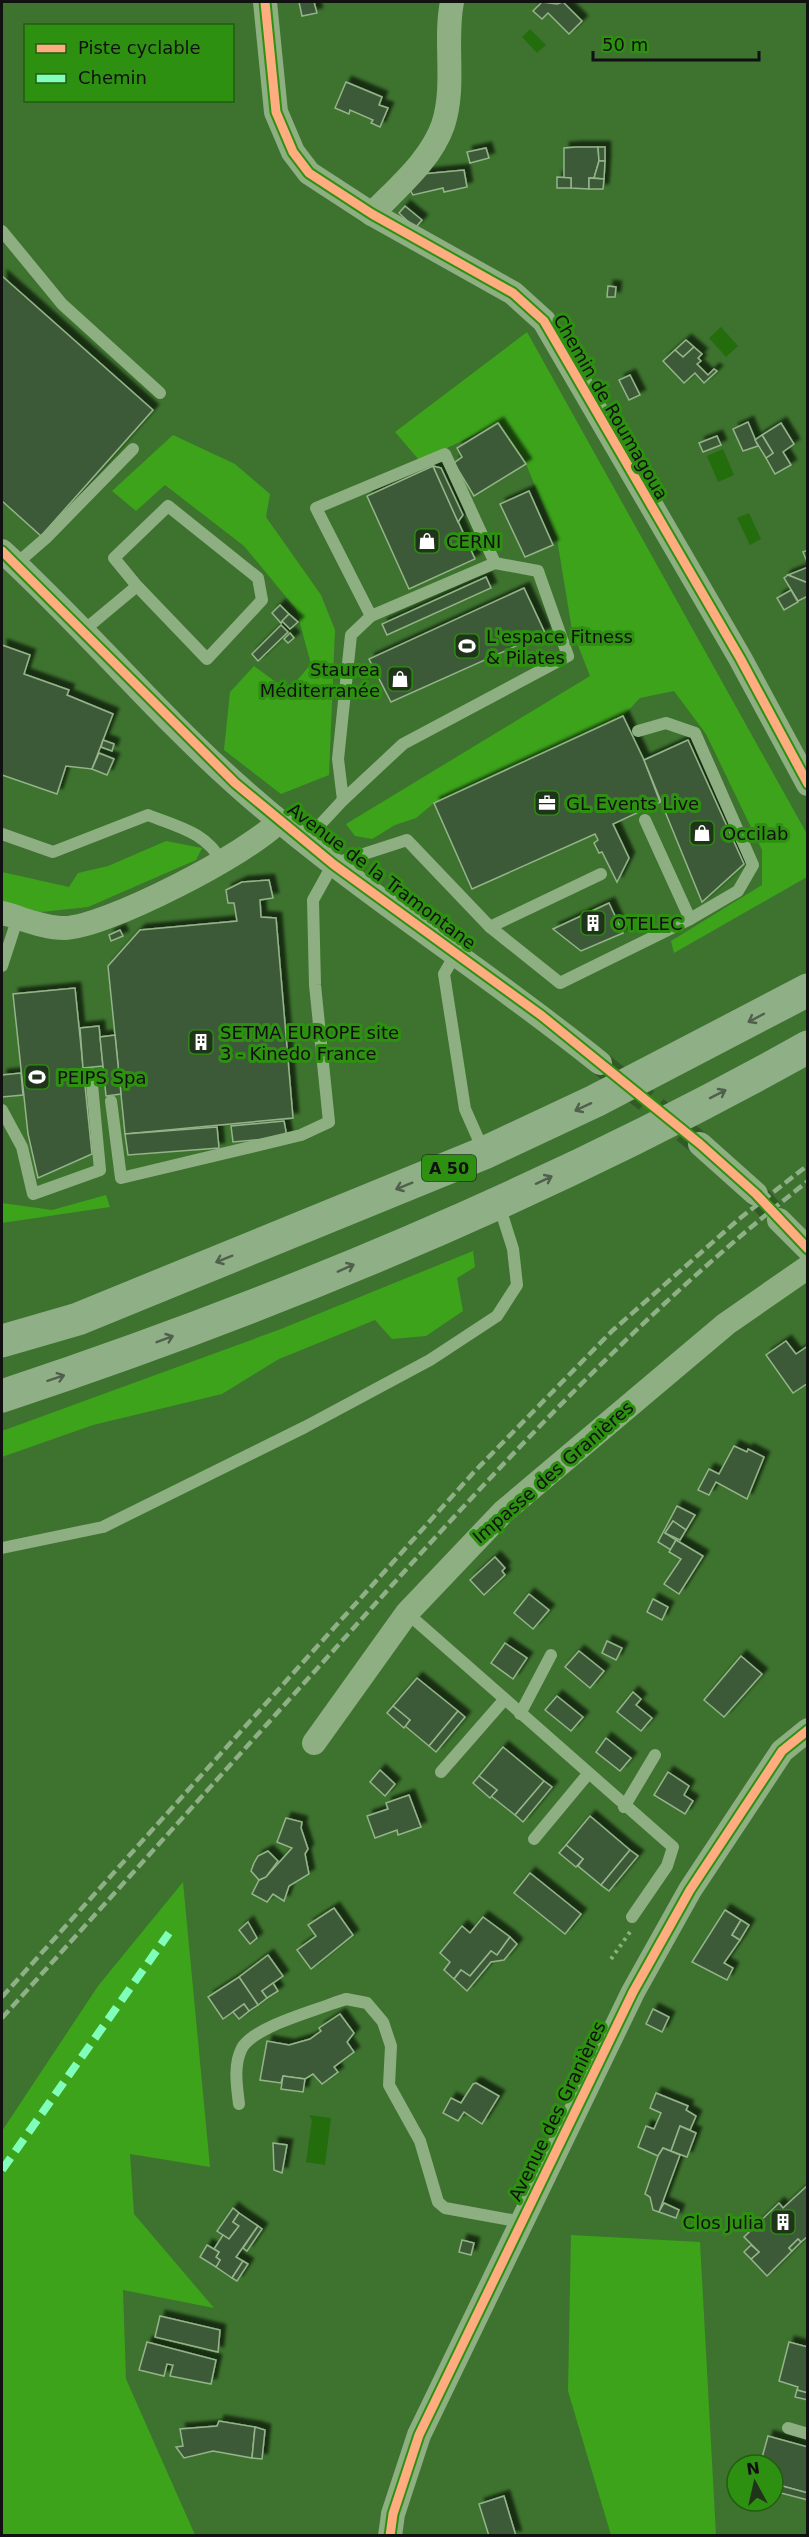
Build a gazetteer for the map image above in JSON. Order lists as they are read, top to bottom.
{
  "streets": {
    "highway": ["A 50"],
    "street": [
      "Chemin de Roumagoua",
      "Avenue de la Tramontane",
      "Impasse des Granières",
      "Avenue des Granières"
    ]
  },
  "places": {
    "shop": ["CERNI", "Staurea Méditerranée", "Occilab"],
    "sports": ["L'espace Fitness & Pilates", "PEIPS Spa"],
    "office": ["GL Events Live"],
    "building": ["OTELEC", "SETMA EUROPE site 3 - Kinedo France", "Clos Julia"]
  },
  "legend": ["Piste cyclable", "Chemin"],
  "scale_bar": "50 m",
  "north": "top"
}
